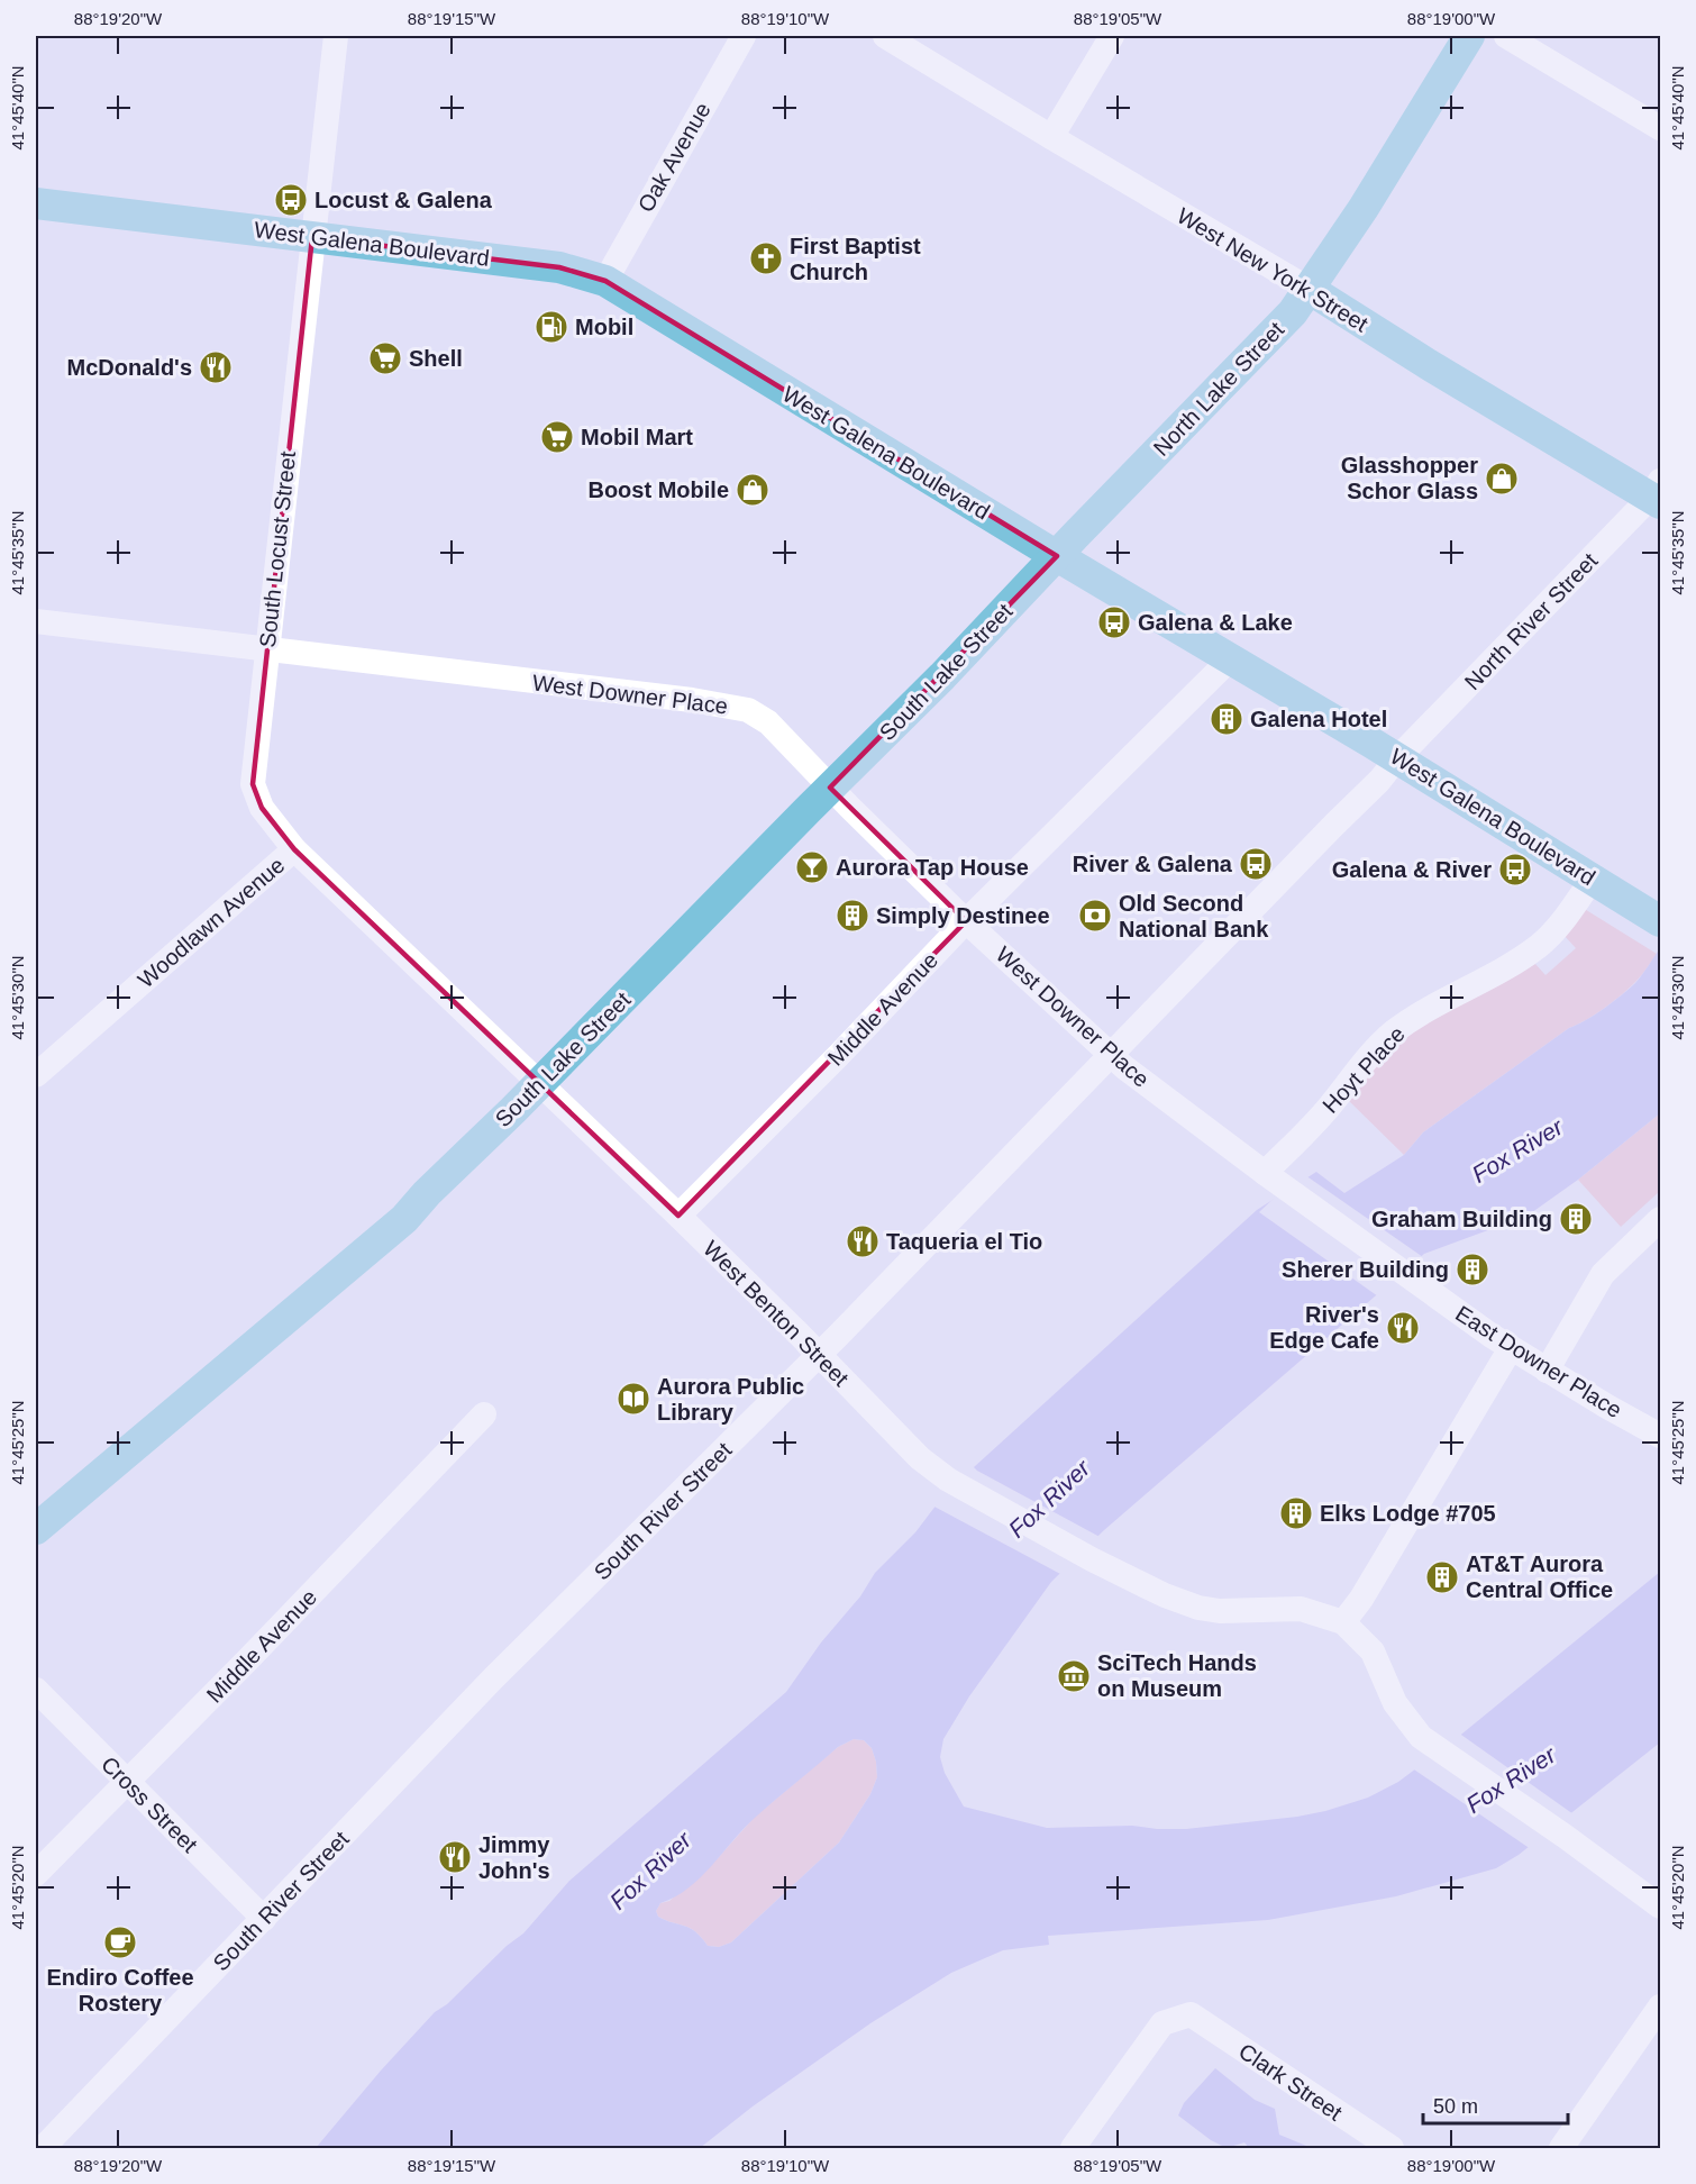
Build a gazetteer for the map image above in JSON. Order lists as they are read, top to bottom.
{
  "streets": {
    "main road": [
      "West Galena Boulevard",
      "West New York Street",
      "North Lake Street",
      "South Lake Street"
    ],
    "street": [
      "Oak Avenue",
      "South Locust Street",
      "North River Street",
      "West Downer Place",
      "Woodlawn Avenue",
      "Middle Avenue",
      "Hoyt Place",
      "West Benton Street",
      "East Downer Place",
      "South River Street",
      "Cross Street",
      "Clark Street"
    ]
  },
  "crossings": [
    ["Oak Avenue", "West Galena Boulevard"],
    ["West Galena Boulevard", "North Lake Street"],
    ["West Galena Boulevard", "South Locust Street"],
    ["West Galena Boulevard", "North River Street"],
    ["West Galena Boulevard", "South Lake Street"],
    ["West Galena Boulevard", "Middle Avenue"],
    ["West Galena Boulevard", "Hoyt Place"],
    ["West Galena Boulevard", "South River Street"],
    ["West New York Street", "North Lake Street"],
    ["West New York Street", "North River Street"],
    ["North Lake Street", "South Lake Street"],
    ["South Locust Street", "West Downer Place"],
    ["South Locust Street", "Woodlawn Avenue"],
    ["South Locust Street", "West Benton Street"],
    ["North River Street", "South River Street"],
    ["South Lake Street", "West Downer Place"],
    ["South Lake Street", "West Benton Street"],
    ["West Downer Place", "Middle Avenue"],
    ["West Downer Place", "Hoyt Place"],
    ["West Downer Place", "East Downer Place"],
    ["West Downer Place", "South River Street"],
    ["Woodlawn Avenue", "West Benton Street"],
    ["Middle Avenue", "West Benton Street"],
    ["Middle Avenue", "Cross Street"],
    ["West Benton Street", "South River Street"],
    ["South River Street", "Cross Street"]
  ],
  "water": ["Fox River"],
  "places": {
    "bus stop": [
      "Locust & Galena",
      "Galena & Lake",
      "River & Galena",
      "Galena & River"
    ],
    "church": ["First Baptist Church"],
    "fuel station": ["Mobil"],
    "supermarket": ["Shell", "Mobil Mart"],
    "restaurant": [
      "McDonald's",
      "Taqueria el Tio",
      "River's Edge Cafe",
      "Jimmy John's"
    ],
    "shop": ["Glasshopper Schor Glass", "Boost Mobile"],
    "building": [
      "Galena Hotel",
      "Simply Destinee",
      "Graham Building",
      "Sherer Building",
      "Elks Lodge #705",
      "AT&T Aurora Central Office"
    ],
    "bar": ["Aurora Tap House"],
    "bank": ["Old Second National Bank"],
    "library": ["Aurora Public Library"],
    "museum": ["SciTech Hands on Museum"],
    "cafe": ["Endiro Coffee Rostery"]
  },
  "scale_bar": "50 m",
  "coordinates": [
    "88°19'20\"W",
    "88°19'15\"W",
    "88°19'10\"W",
    "88°19'05\"W",
    "88°19'00\"W",
    "41°45'40\"N",
    "41°45'35\"N",
    "41°45'30\"N",
    "41°45'25\"N",
    "41°45'20\"N"
  ]
}
